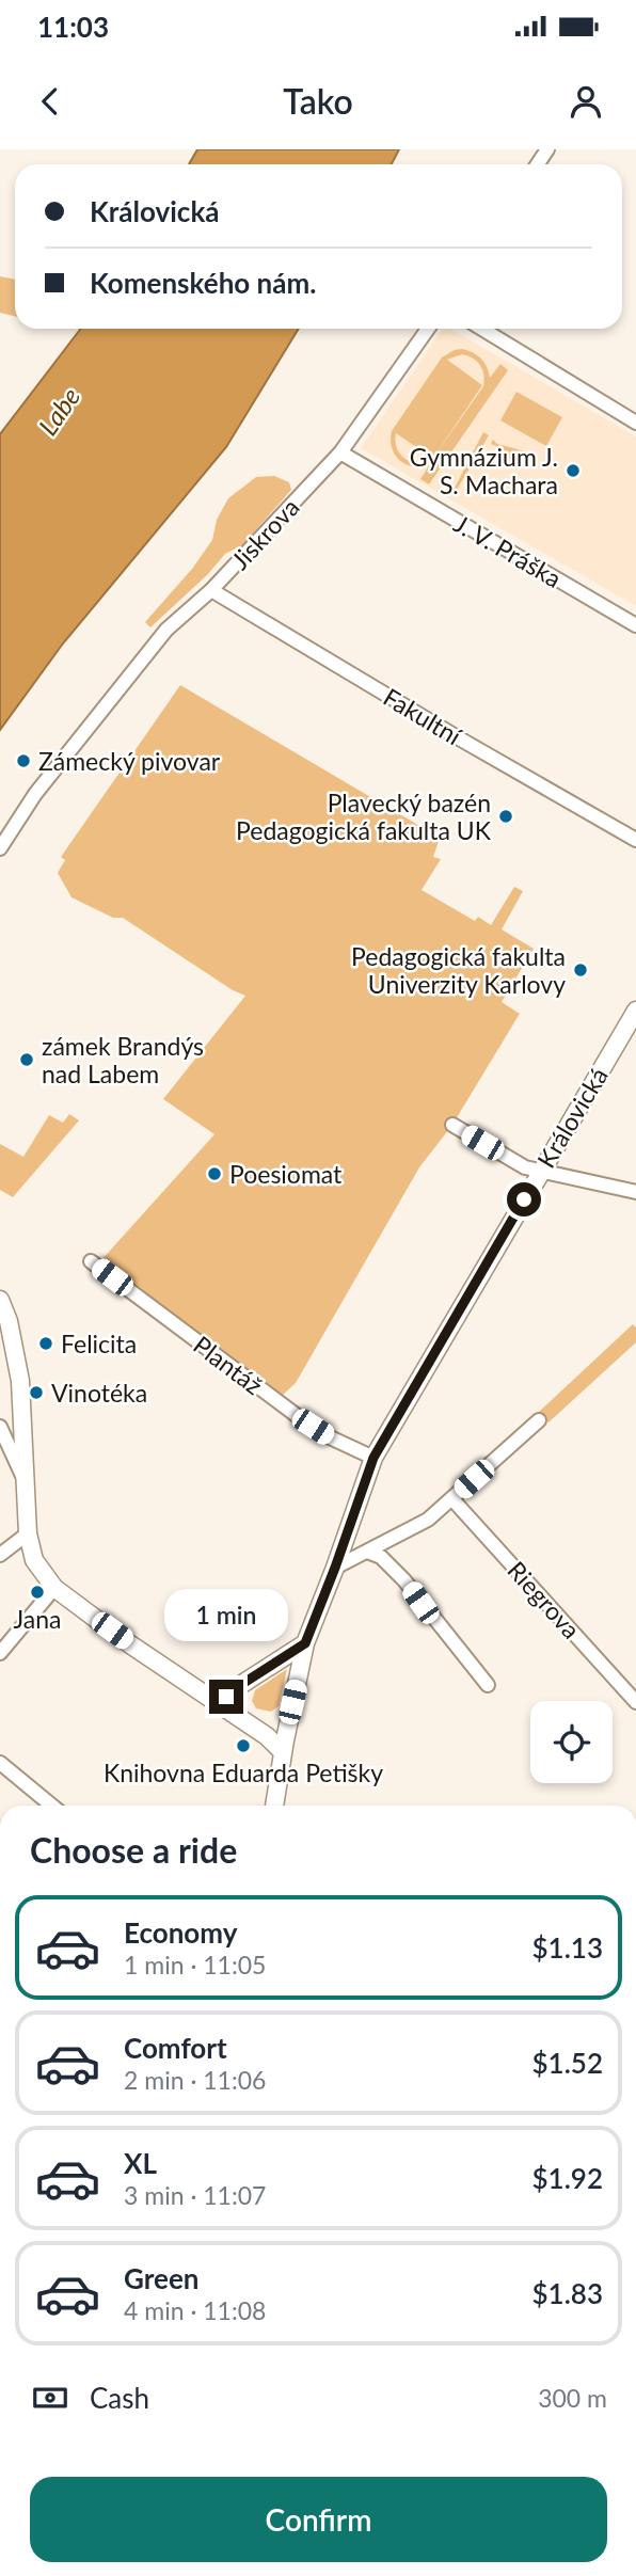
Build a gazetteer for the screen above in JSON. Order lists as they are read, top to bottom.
{
  "streets": {
    "main road": ["Královická"],
    "street": [
      "Jiskrova",
      "J. V. Práška",
      "Fakultní",
      "Plantáž",
      "Riegrova"
    ]
  },
  "crossings": [
    ["Jiskrova", "J. V. Práška"],
    ["Jiskrova", "Fakultní"],
    ["Královická", "Plantáž"]
  ],
  "water": ["Labe"],
  "places": [
    "Gymnázium J. S. Machara",
    "Zámecký pivovar",
    "Plavecký bazén Pedagogická fakulta UK",
    "Pedagogická fakulta Univerzity Karlovy",
    "zámek Brandýs nad Labem",
    "Poesiomat",
    "Felicita",
    "Vinotéka",
    "Jana",
    "Knihovna Eduarda Petišky"
  ],
  "page": {
    "status": "11:03",
    "header": "Tako",
    "banner": ["Královická", "Komenského nám."],
    "bubble": "1 min",
    "heading": "Choose a ride",
    "list": [
      {
        "name": "Economy",
        "note": "1 min · 11:05",
        "value": "$1.13"
      },
      {
        "name": "Comfort",
        "note": "2 min · 11:06",
        "value": "$1.52"
      },
      {
        "name": "XL",
        "note": "3 min · 11:07",
        "value": "$1.92"
      },
      {
        "name": "Green",
        "note": "4 min · 11:08",
        "value": "$1.83"
      }
    ],
    "pay": ["Cash", "300 m"],
    "buttons": "Confirm"
  }
}
